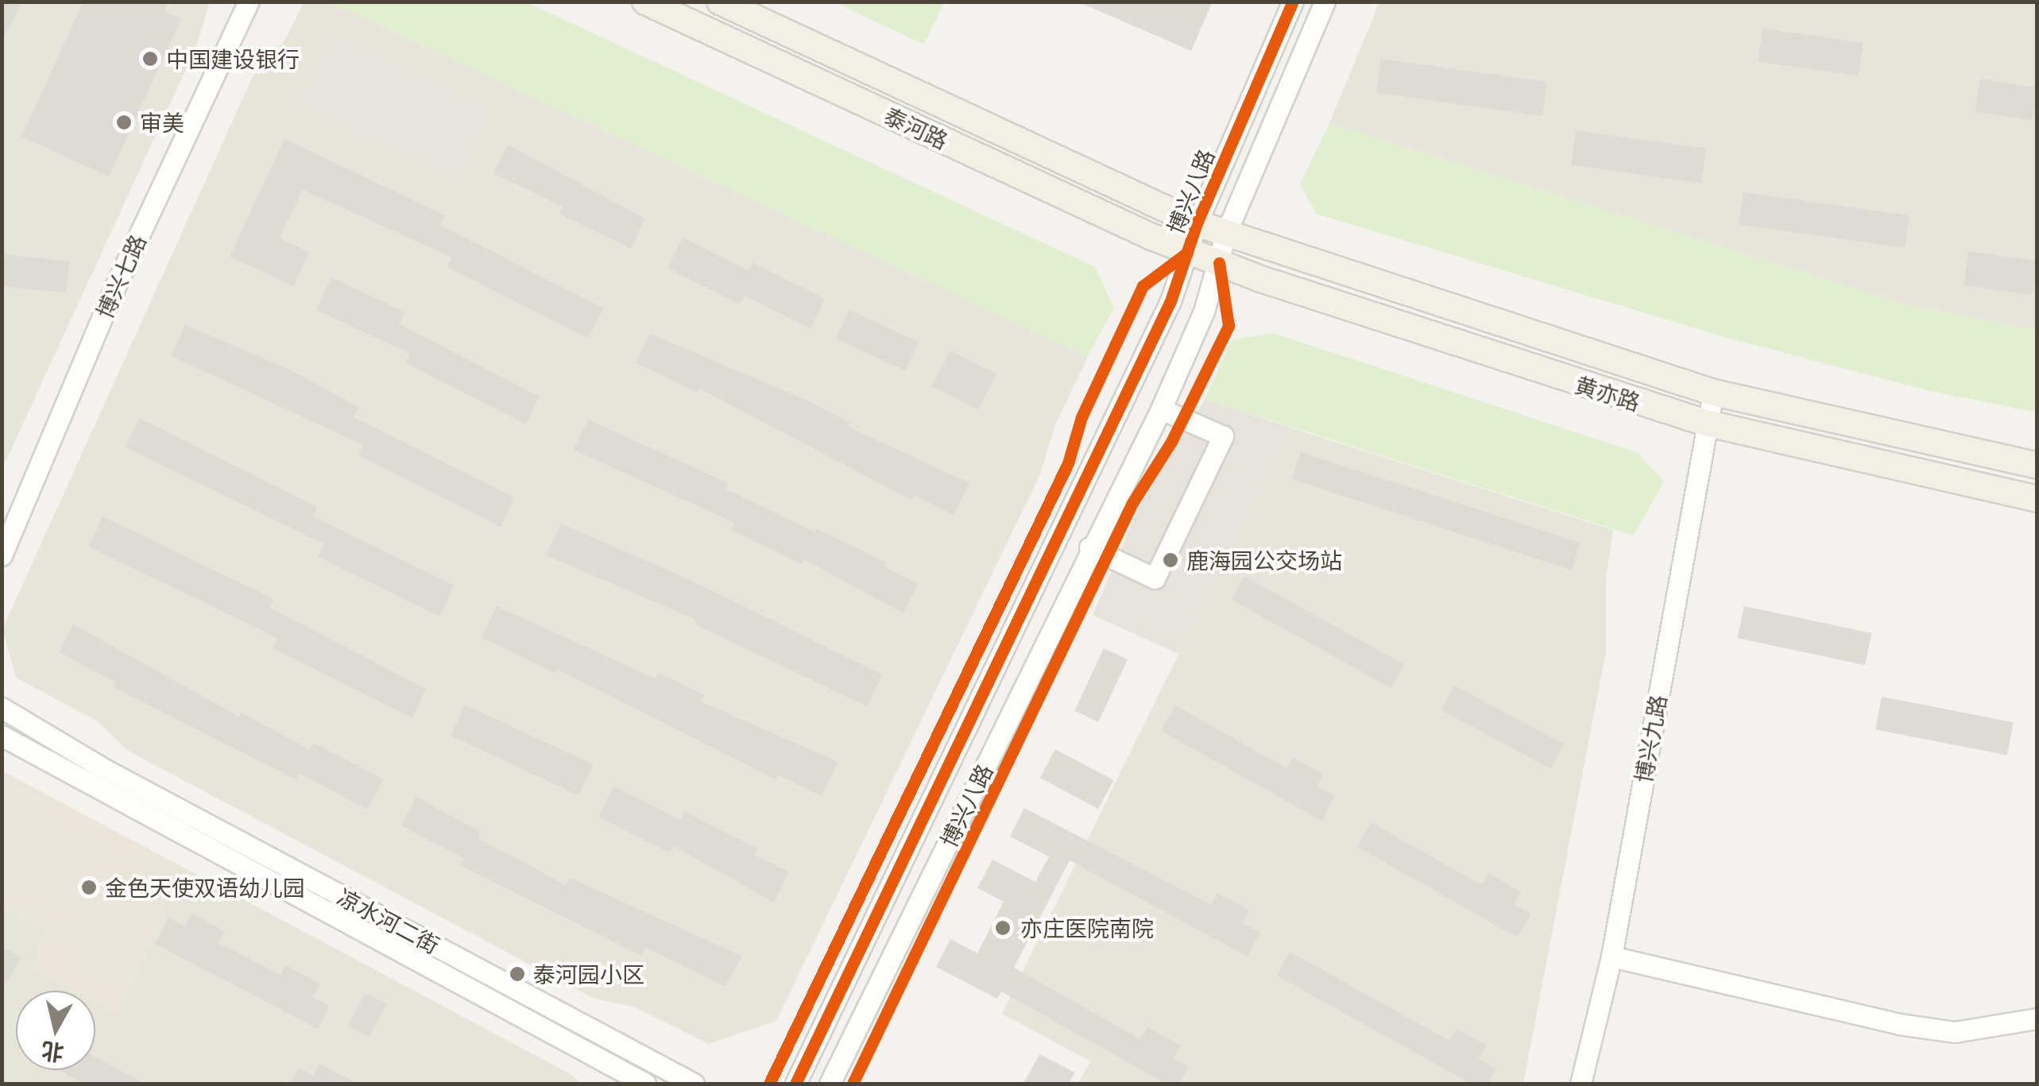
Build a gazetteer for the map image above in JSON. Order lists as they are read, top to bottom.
{
  "streets": {
    "main road": ["泰河路", "黄亦路"],
    "street": [
      "博兴八路",
      "博兴七路",
      "博兴九路",
      "凉水河二街"
    ]
  },
  "crossings": [
    ["泰河路", "博兴八路"],
    ["泰河路", "黄亦路"],
    ["博兴八路", "黄亦路"],
    ["黄亦路", "博兴九路"]
  ],
  "places": [
    "中国建设银行",
    "审美",
    "鹿海园公交场站",
    "金色天使双语幼儿园",
    "亦庄医院南院",
    "泰河园小区"
  ],
  "north": "bottom"
}
